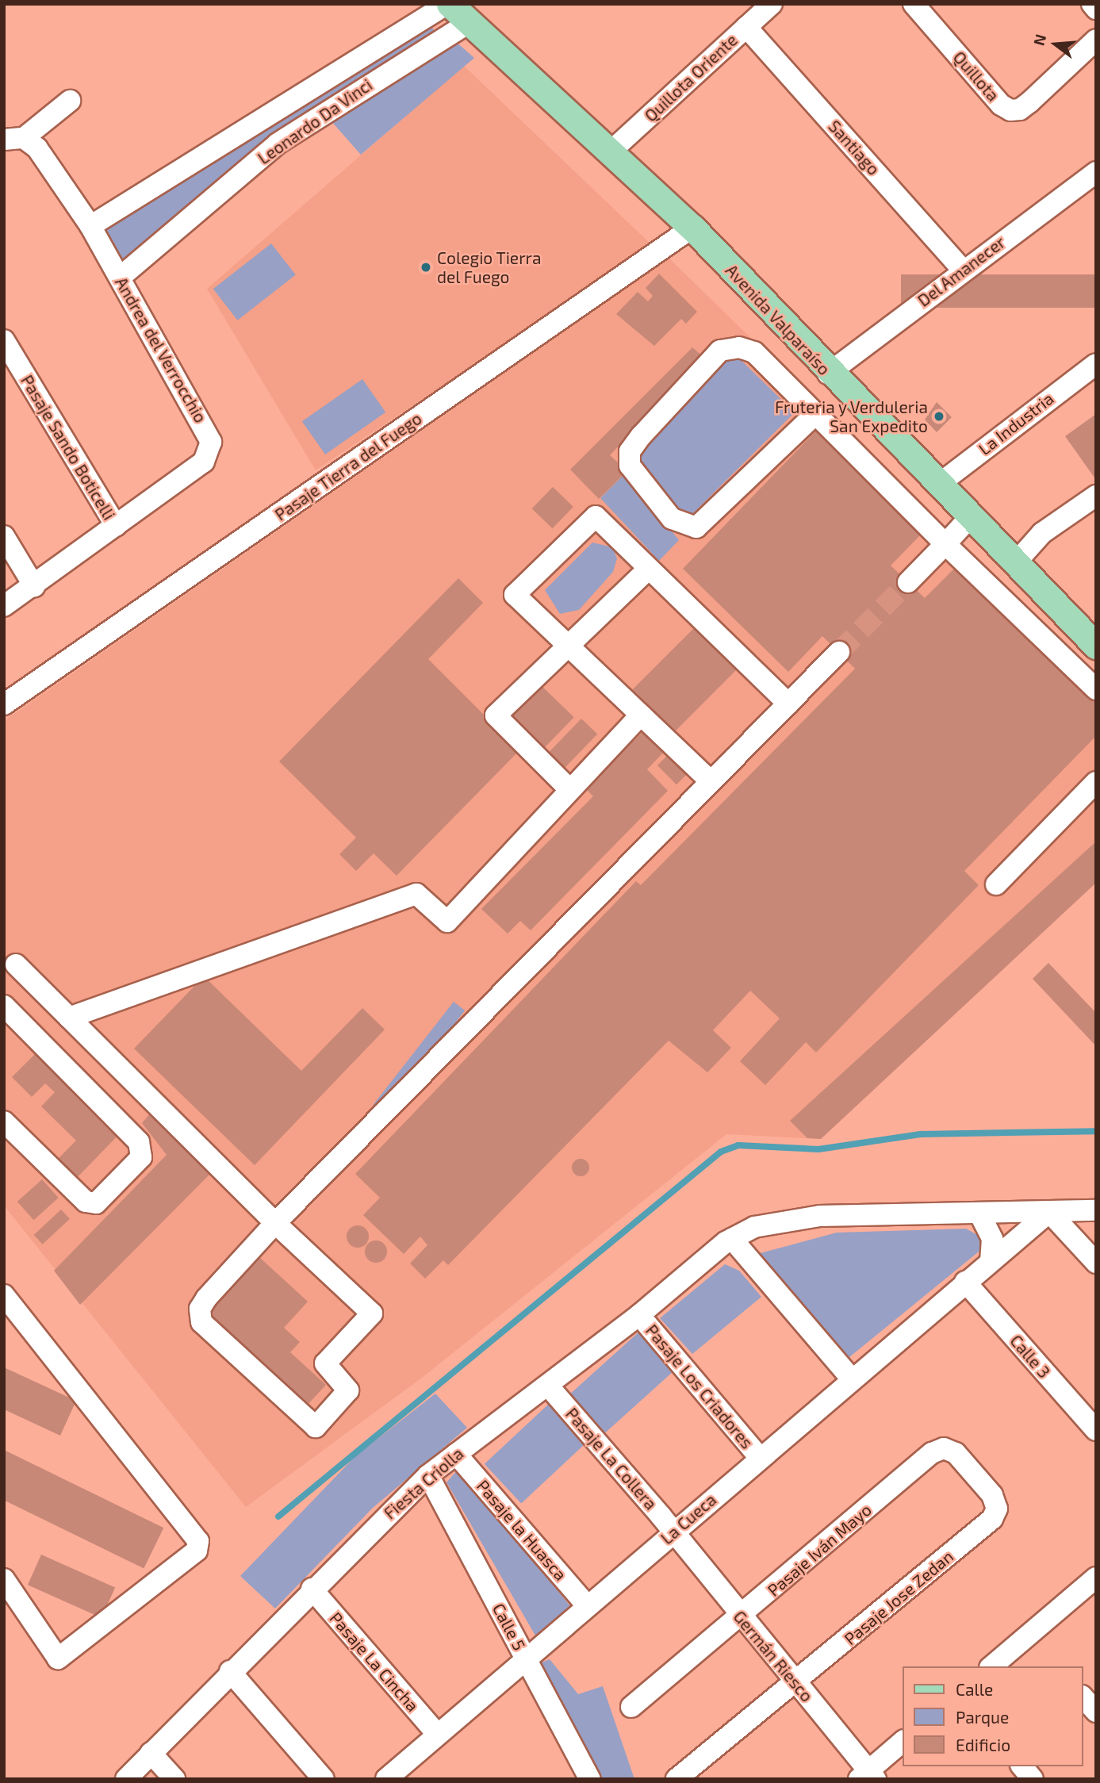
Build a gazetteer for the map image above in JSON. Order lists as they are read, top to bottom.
{
  "streets": {
    "main road": ["Avenida Valparaíso"],
    "street": [
      "Quillota",
      "Quillota Oriente",
      "Leonardo Da Vinci",
      "Santiago",
      "Del Amanecer",
      "Andrea del Verrocchio",
      "La Industria",
      "Pasaje Sando Boticelli",
      "Pasaje Tierra del Fuego",
      "Calle 3",
      "Pasaje Los Criadores",
      "Pasaje La Collera",
      "Fiesta Criolla",
      "La Cueca",
      "Pasaje la Huasca",
      "Pasaje Iván Mayo",
      "Pasaje Jose Zedan",
      "Calle 5",
      "Germán Riesco",
      "Pasaje La Cincha"
    ]
  },
  "crossings": [
    ["Quillota Oriente", "Santiago"],
    ["Quillota Oriente", "Avenida Valparaíso"],
    ["Leonardo Da Vinci", "Avenida Valparaíso"],
    ["Leonardo Da Vinci", "Andrea del Verrocchio"],
    ["Santiago", "Del Amanecer"],
    ["Del Amanecer", "Avenida Valparaíso"],
    ["Avenida Valparaíso", "La Industria"],
    ["Avenida Valparaíso", "Pasaje Tierra del Fuego"],
    ["Andrea del Verrocchio", "Pasaje Sando Boticelli"],
    ["Calle 3", "La Cueca"],
    ["Pasaje Los Criadores", "Fiesta Criolla"],
    ["Pasaje Los Criadores", "La Cueca"],
    ["Pasaje La Collera", "Fiesta Criolla"],
    ["Pasaje La Collera", "La Cueca"],
    ["Pasaje La Collera", "Germán Riesco"],
    ["Fiesta Criolla", "La Cueca"],
    ["Fiesta Criolla", "Pasaje la Huasca"],
    ["Fiesta Criolla", "Calle 5"],
    ["Fiesta Criolla", "Pasaje La Cincha"],
    ["La Cueca", "Pasaje la Huasca"],
    ["La Cueca", "Calle 5"],
    ["La Cueca", "Germán Riesco"],
    ["La Cueca", "Pasaje La Cincha"],
    ["Pasaje Iván Mayo", "Pasaje Jose Zedan"],
    ["Pasaje Iván Mayo", "Germán Riesco"],
    ["Pasaje Jose Zedan", "Germán Riesco"]
  ],
  "places": ["Colegio Tierra del Fuego", "Fruteria y Verduleria San Expedito"],
  "legend": ["Calle", "Parque", "Edificio"],
  "north": "left"
}
